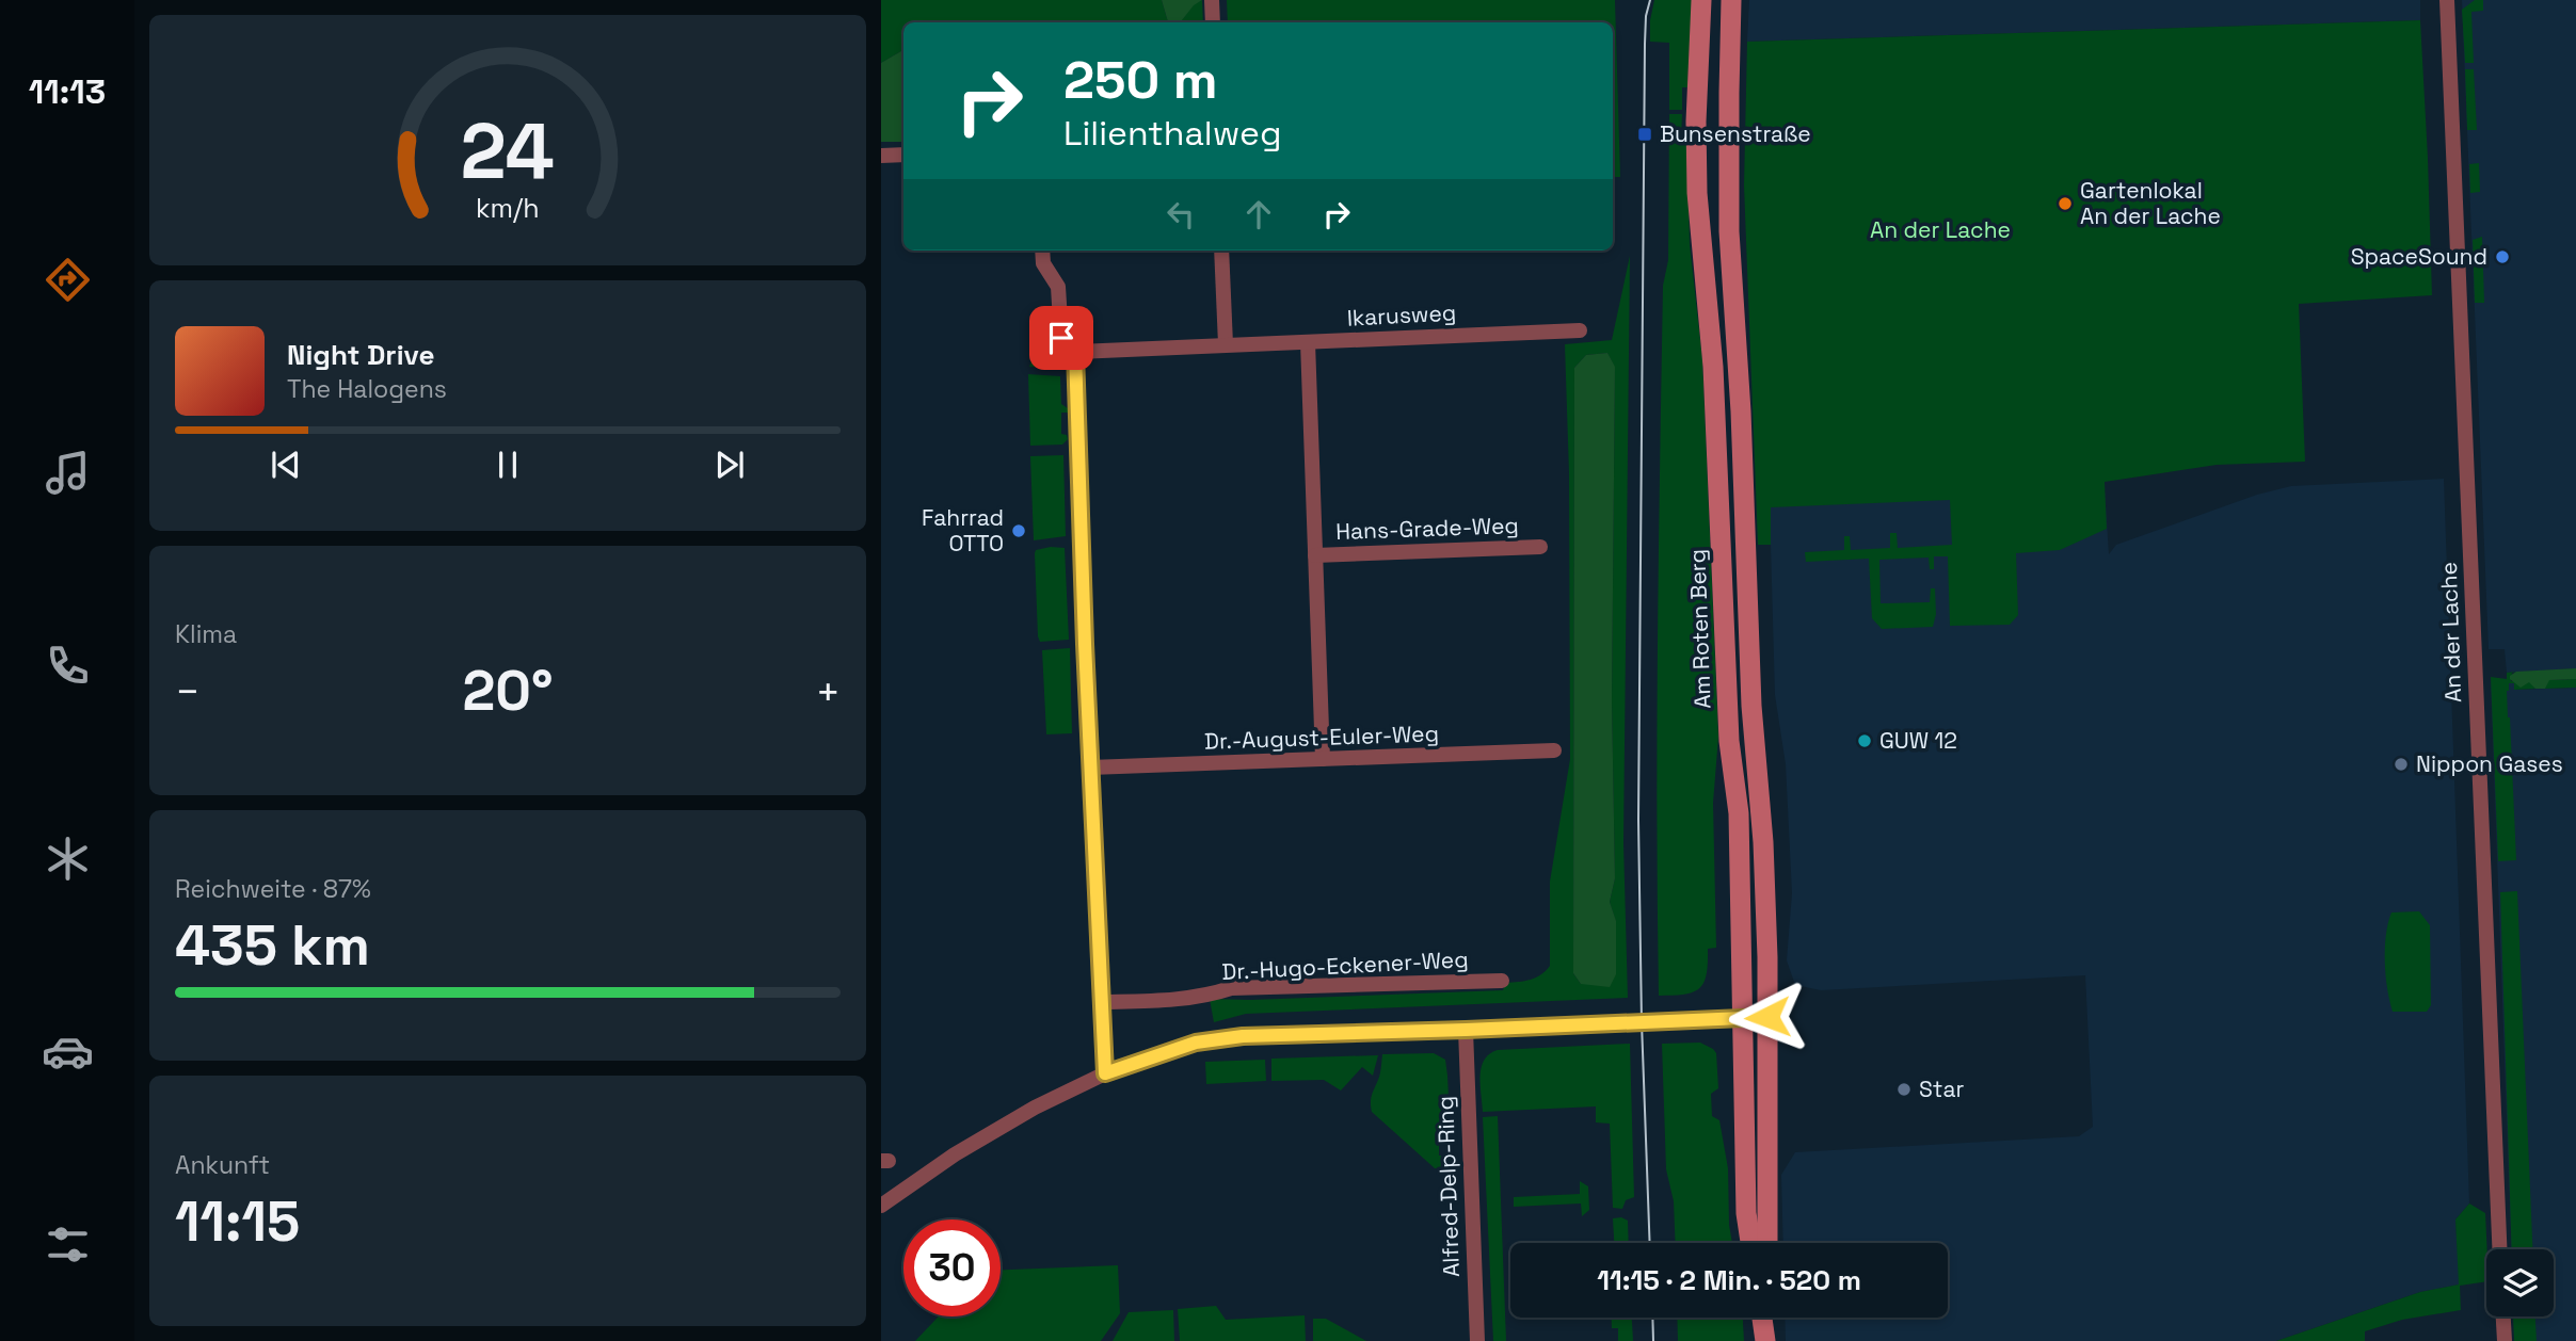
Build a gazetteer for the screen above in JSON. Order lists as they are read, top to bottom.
{
  "streets": {
    "main road": ["Am Roten Berg"],
    "street": [
      "Ikarusweg",
      "Hans-Grade-Weg",
      "An der Lache",
      "Dr.-August-Euler-Weg",
      "Dr.-Hugo-Eckener-Weg",
      "Alfred-Delp-Ring"
    ]
  },
  "crossings": [
    ["Ikarusweg", "Hans-Grade-Weg"],
    ["Hans-Grade-Weg", "Dr.-August-Euler-Weg"]
  ],
  "parks": ["An der Lache"],
  "places": {
    "transit": ["Bunsenstraße"],
    "other": [
      "Gartenlokal An der Lache",
      "SpaceSound",
      "Fahrrad OTTO",
      "GUW 12",
      "Nippon Gases",
      "Star"
    ]
  },
  "page": {
    "tabs": "11:13",
    "turn": ["250 m", "Lilienthalweg"],
    "song": ["Night Drive", "The Halogens"],
    "tile": [
      "Klima",
      ["Reichweite · 87%", "435 km"],
      ["Ankunft", "11:15"]
    ],
    "heat": ["−", "20°", "+"],
    "limit": "30",
    "trip": "11:15 · 2 Min. · 520 m",
    "gauge": ["24", "km/h"]
  }
}
